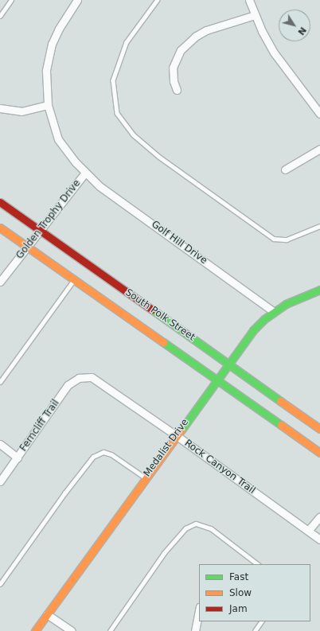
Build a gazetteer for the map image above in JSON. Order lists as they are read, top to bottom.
{
  "streets": {
    "main road": ["South Polk Street", "Medalist Drive"],
    "street": [
      "Golden Trophy Drive",
      "Golf Hill Drive",
      "Ferncliff Trail",
      "Rock Canyon Trail"
    ]
  },
  "crossings": [
    ["Golden Trophy Drive", "Golf Hill Drive"],
    ["Golden Trophy Drive", "South Polk Street"],
    ["Golf Hill Drive", "Medalist Drive"],
    ["South Polk Street", "Medalist Drive"],
    ["Ferncliff Trail", "Rock Canyon Trail"],
    ["Medalist Drive", "Rock Canyon Trail"]
  ],
  "legend": ["Fast", "Slow", "Jam"],
  "north": "bottom right"
}
